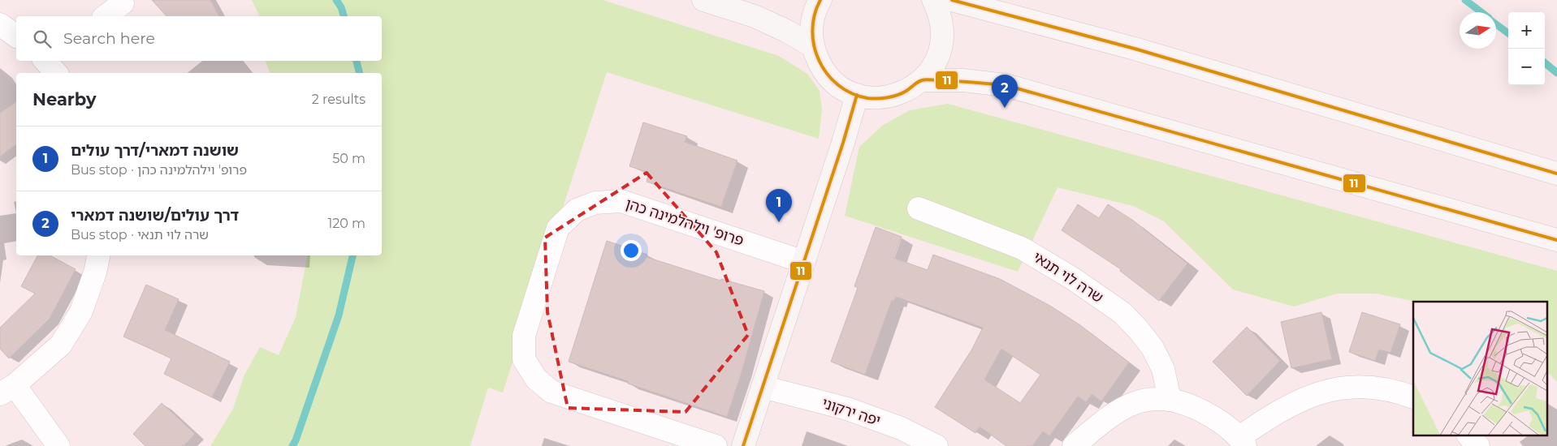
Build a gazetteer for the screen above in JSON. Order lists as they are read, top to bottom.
{
  "streets": {
    "street": ["פרופ' וילהלמינה כהן", "שרה לוי תנאי", "יפה ירקוני"]
  },
  "lines": ["transit line 11"],
  "north": "right",
  "page": {
    "map_buttons": ["+", "−"],
    "search": "Search here",
    "heading": ["Nearby", "2 results"],
    "pins": ["2", "1"],
    "list": [
      {
        "mark": "1",
        "name": "שושנה דמארי/דרך עולים",
        "note": "Bus stop · פרופ' וילהלמינה כהן",
        "value": "50 m"
      },
      {
        "mark": "2",
        "name": "דרך עולים/שושנה דמארי",
        "note": "Bus stop · שרה לוי תנאי",
        "value": "120 m"
      }
    ]
  }
}
